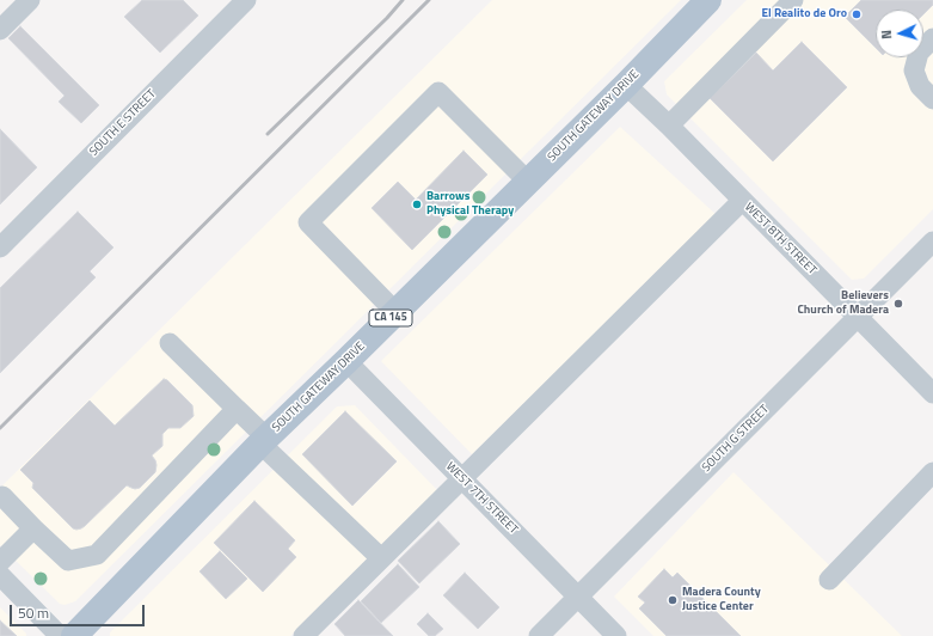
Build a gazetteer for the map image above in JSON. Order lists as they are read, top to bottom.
{
  "streets": {
    "main road": ["SOUTH GATEWAY DRIVE", "CA 145"],
    "street": [
      "SOUTH E STREET",
      "WEST 8TH STREET",
      "SOUTH G STREET",
      "WEST 7TH STREET"
    ]
  },
  "crossings": [
    ["SOUTH GATEWAY DRIVE", "WEST 8TH STREET"],
    ["SOUTH GATEWAY DRIVE", "WEST 7TH STREET"],
    ["WEST 8TH STREET", "SOUTH G STREET"],
    ["SOUTH G STREET", "WEST 7TH STREET"]
  ],
  "places": [
    "El Realito de Oro",
    "Barrows Physical Therapy",
    "Believers Church of Madera",
    "Madera County Justice Center"
  ],
  "scale_bar": "50 m",
  "north": "left"
}
